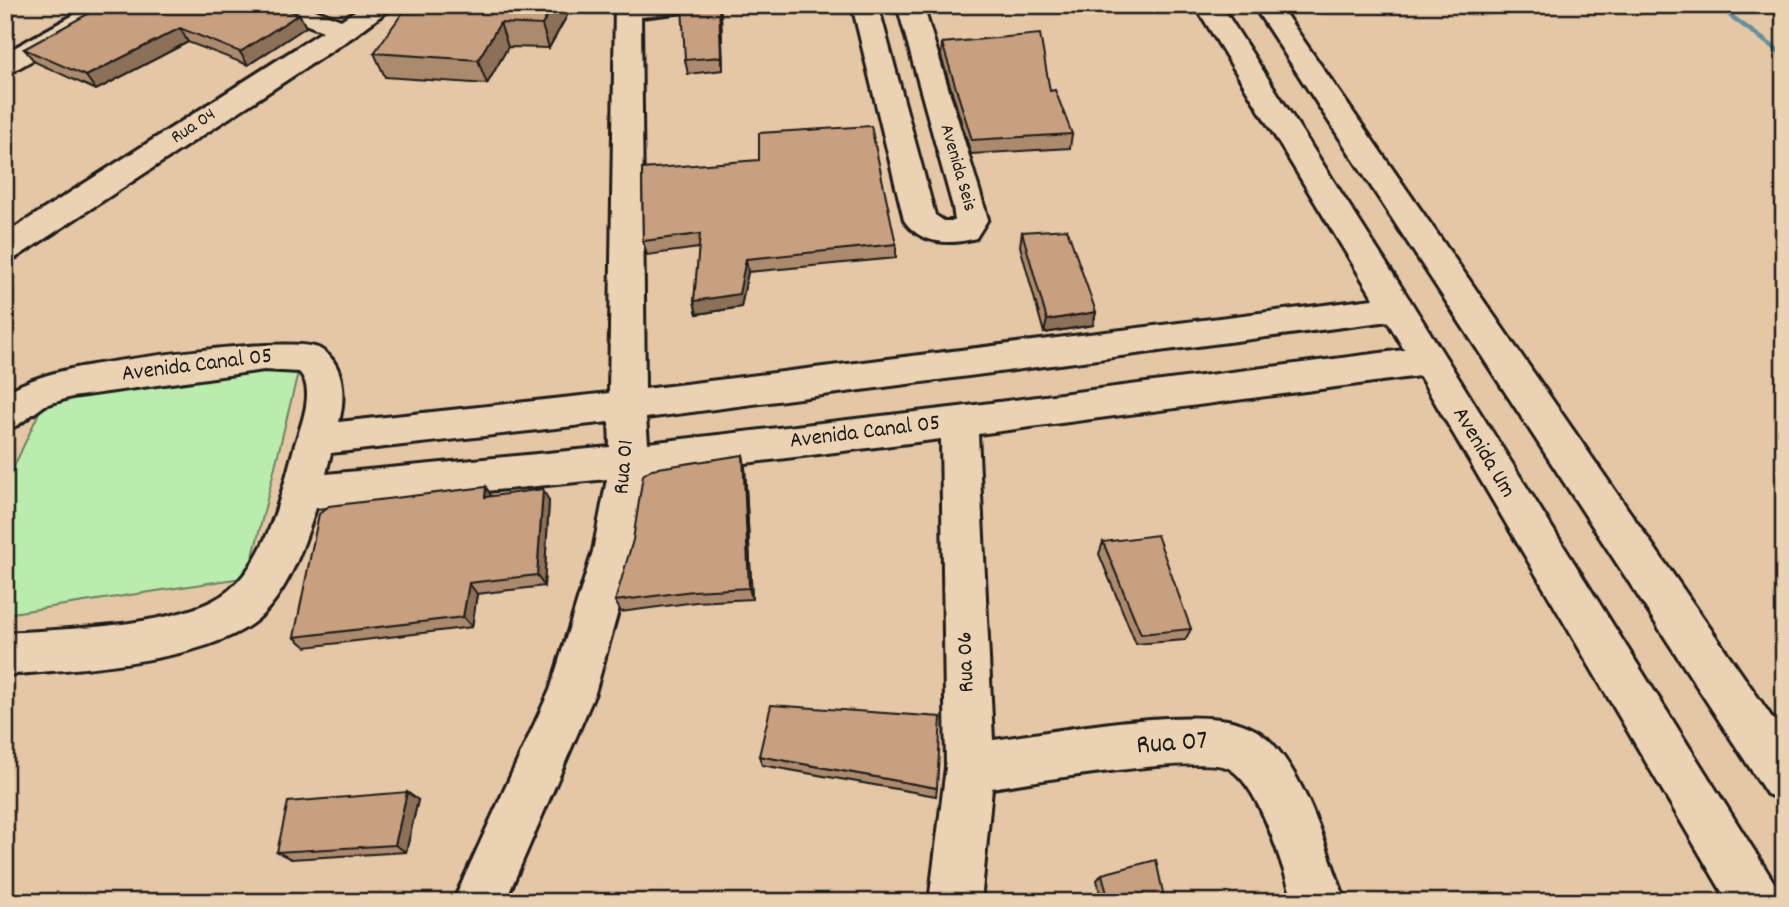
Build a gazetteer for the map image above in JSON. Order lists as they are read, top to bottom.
{
  "streets": {
    "street": [
      "Rua 04",
      "Avenida Seis",
      "Avenida Canal 05",
      "Avenida Um",
      "Rua 01",
      "Rua 06",
      "Rua 07"
    ]
  },
  "crossings": [
    ["Avenida Canal 05", "Avenida Um"],
    ["Avenida Canal 05", "Rua 01"],
    ["Avenida Canal 05", "Rua 06"],
    ["Rua 06", "Rua 07"]
  ]
}
